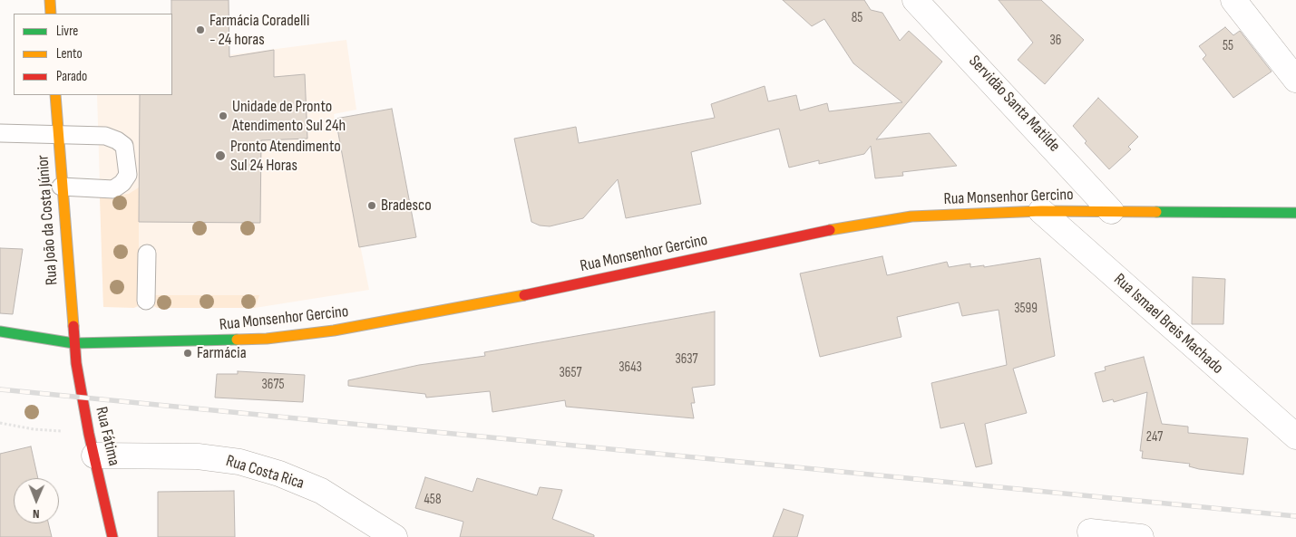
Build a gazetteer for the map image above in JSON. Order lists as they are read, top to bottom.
{
  "streets": {
    "main road": ["Rua Monsenhor Gercino", "Rua João da Costa Júnior", "Rua Fátima"],
    "street": ["Servidão Santa Matilde", "Rua Ismael Breis Machado", "Rua Costa Rica"]
  },
  "crossings": [
    ["Servidão Santa Matilde", "Rua Monsenhor Gercino"],
    ["Rua Monsenhor Gercino", "Rua João da Costa Júnior"],
    ["Rua Monsenhor Gercino", "Rua Ismael Breis Machado"],
    ["Rua Monsenhor Gercino", "Rua Fátima"],
    ["Rua João da Costa Júnior", "Rua Fátima"],
    ["Rua Fátima", "Rua Costa Rica"]
  ],
  "places": [
    "Farmácia Coradelli - 24 horas",
    "Unidade de Pronto Atendimento Sul 24h",
    "Pronto Atendimento Sul 24 Horas",
    "Bradesco",
    "Farmácia"
  ],
  "house_numbers": [
    "85",
    "36",
    "55",
    "3599",
    "3637",
    "3643",
    "3657",
    "3675",
    "247",
    "458"
  ],
  "legend": ["Livre", "Lento", "Parado"],
  "north": "bottom"
}
